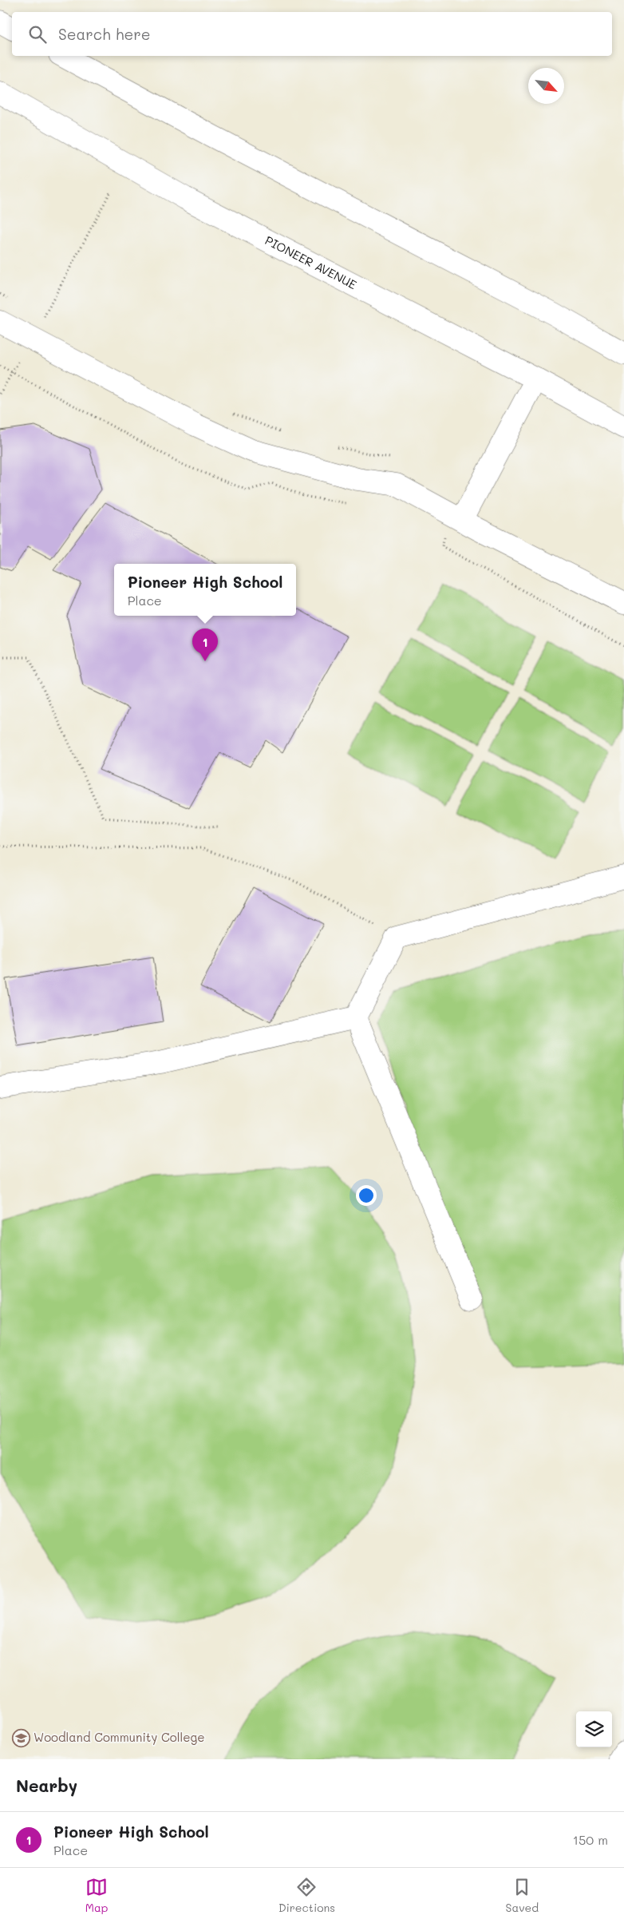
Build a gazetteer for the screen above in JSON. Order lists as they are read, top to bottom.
{
  "streets": {
    "street": ["PIONEER AVENUE"]
  },
  "places": {
    "school or university": ["Woodland Community College"]
  },
  "north": "bottom right",
  "page": {
    "search": "Search here",
    "popup": ["Pioneer High School", "Place"],
    "pins": "1",
    "heading": "Nearby",
    "list": [
      {
        "mark": "1",
        "name": "Pioneer High School",
        "note": "Place",
        "value": "150 m"
      }
    ],
    "nav": ["Map", "Directions", "Saved"]
  }
}
